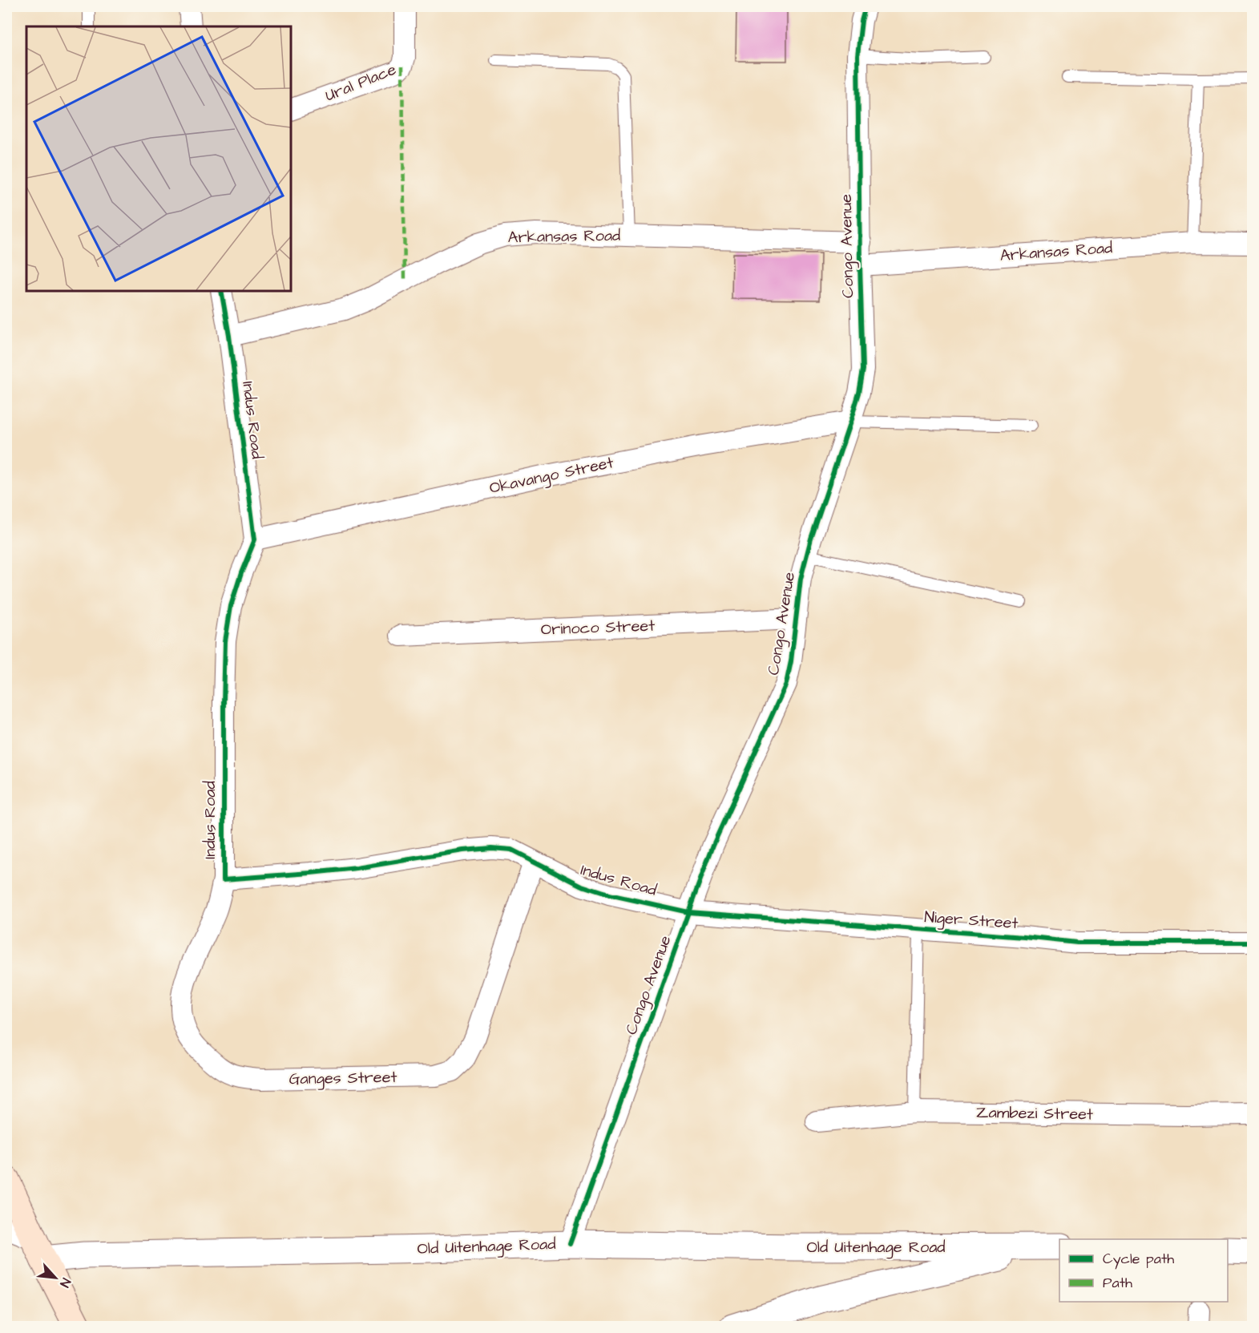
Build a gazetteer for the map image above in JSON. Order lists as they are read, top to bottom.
{
  "streets": {
    "street": [
      "Ural Place",
      "Arkansas Road",
      "Congo Avenue",
      "Indus Road",
      "Okavango Street",
      "Orinoco Street",
      "Niger Street",
      "Ganges Street",
      "Zambezi Street",
      "Old Uitenhage Road"
    ]
  },
  "crossings": [
    ["Arkansas Road", "Congo Avenue"],
    ["Arkansas Road", "Indus Road"],
    ["Congo Avenue", "Indus Road"],
    ["Congo Avenue", "Okavango Street"],
    ["Congo Avenue", "Orinoco Street"],
    ["Congo Avenue", "Niger Street"],
    ["Congo Avenue", "Old Uitenhage Road"],
    ["Indus Road", "Okavango Street"],
    ["Indus Road", "Niger Street"],
    ["Indus Road", "Ganges Street"]
  ],
  "legend": ["Cycle path", "Path"],
  "north": "bottom right"
}
